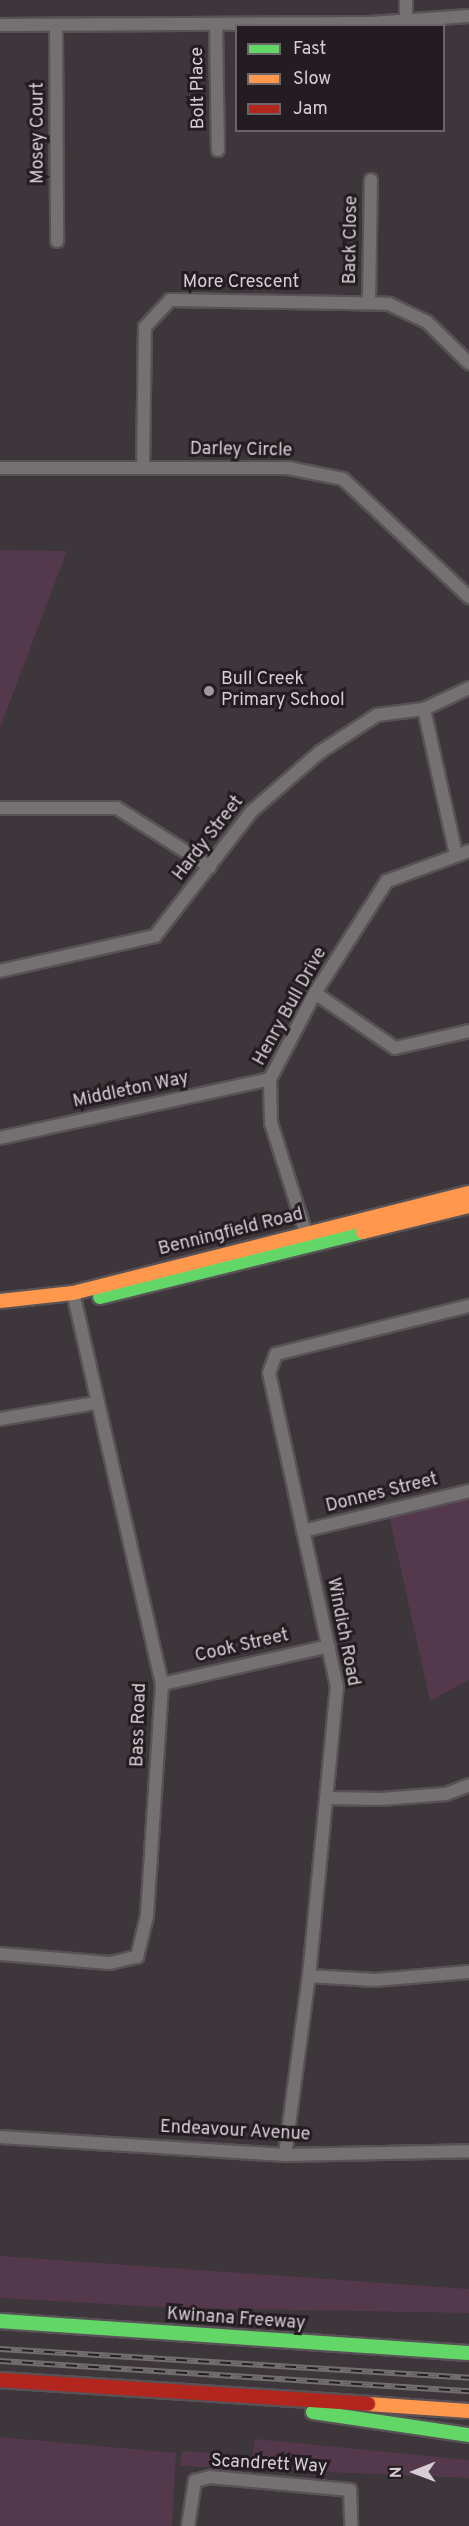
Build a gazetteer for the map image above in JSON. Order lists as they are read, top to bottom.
{
  "streets": {
    "main road": ["Benningfield Road", "Kwinana Freeway"],
    "street": [
      "Bolt Place",
      "Mosey Court",
      "Back Close",
      "More Crescent",
      "Darley Circle",
      "Hardy Street",
      "Henry Bull Drive",
      "Middleton Way",
      "Donnes Street",
      "Windich Road",
      "Cook Street",
      "Bass Road",
      "Endeavour Avenue",
      "Scandrett Way"
    ]
  },
  "crossings": [
    ["Back Close", "More Crescent"],
    ["More Crescent", "Darley Circle"],
    ["Henry Bull Drive", "Middleton Way"],
    ["Henry Bull Drive", "Benningfield Road"],
    ["Benningfield Road", "Bass Road"],
    ["Donnes Street", "Windich Road"],
    ["Windich Road", "Cook Street"],
    ["Windich Road", "Endeavour Avenue"],
    ["Cook Street", "Bass Road"]
  ],
  "places": ["Bull Creek Primary School"],
  "legend": ["Fast", "Slow", "Jam"],
  "north": "left"
}
